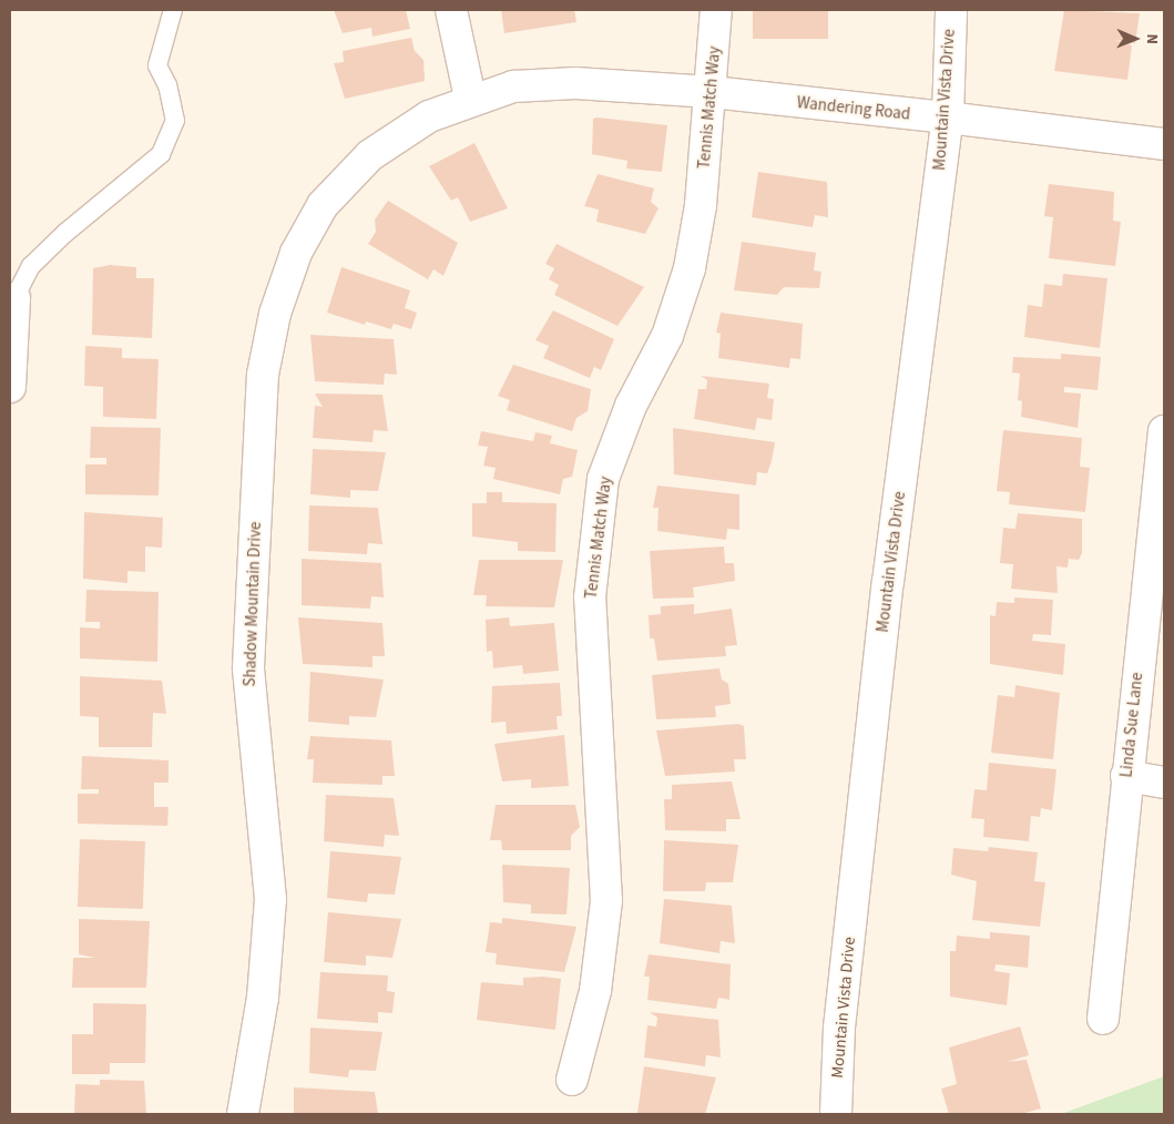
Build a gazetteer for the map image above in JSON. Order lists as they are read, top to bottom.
{
  "streets": {
    "street": [
      "Mountain Vista Drive",
      "Tennis Match Way",
      "Wandering Road",
      "Shadow Mountain Drive",
      "Linda Sue Lane"
    ]
  },
  "crossings": [
    ["Mountain Vista Drive", "Wandering Road"],
    ["Tennis Match Way", "Wandering Road"],
    ["Wandering Road", "Shadow Mountain Drive"]
  ],
  "north": "right"
}
